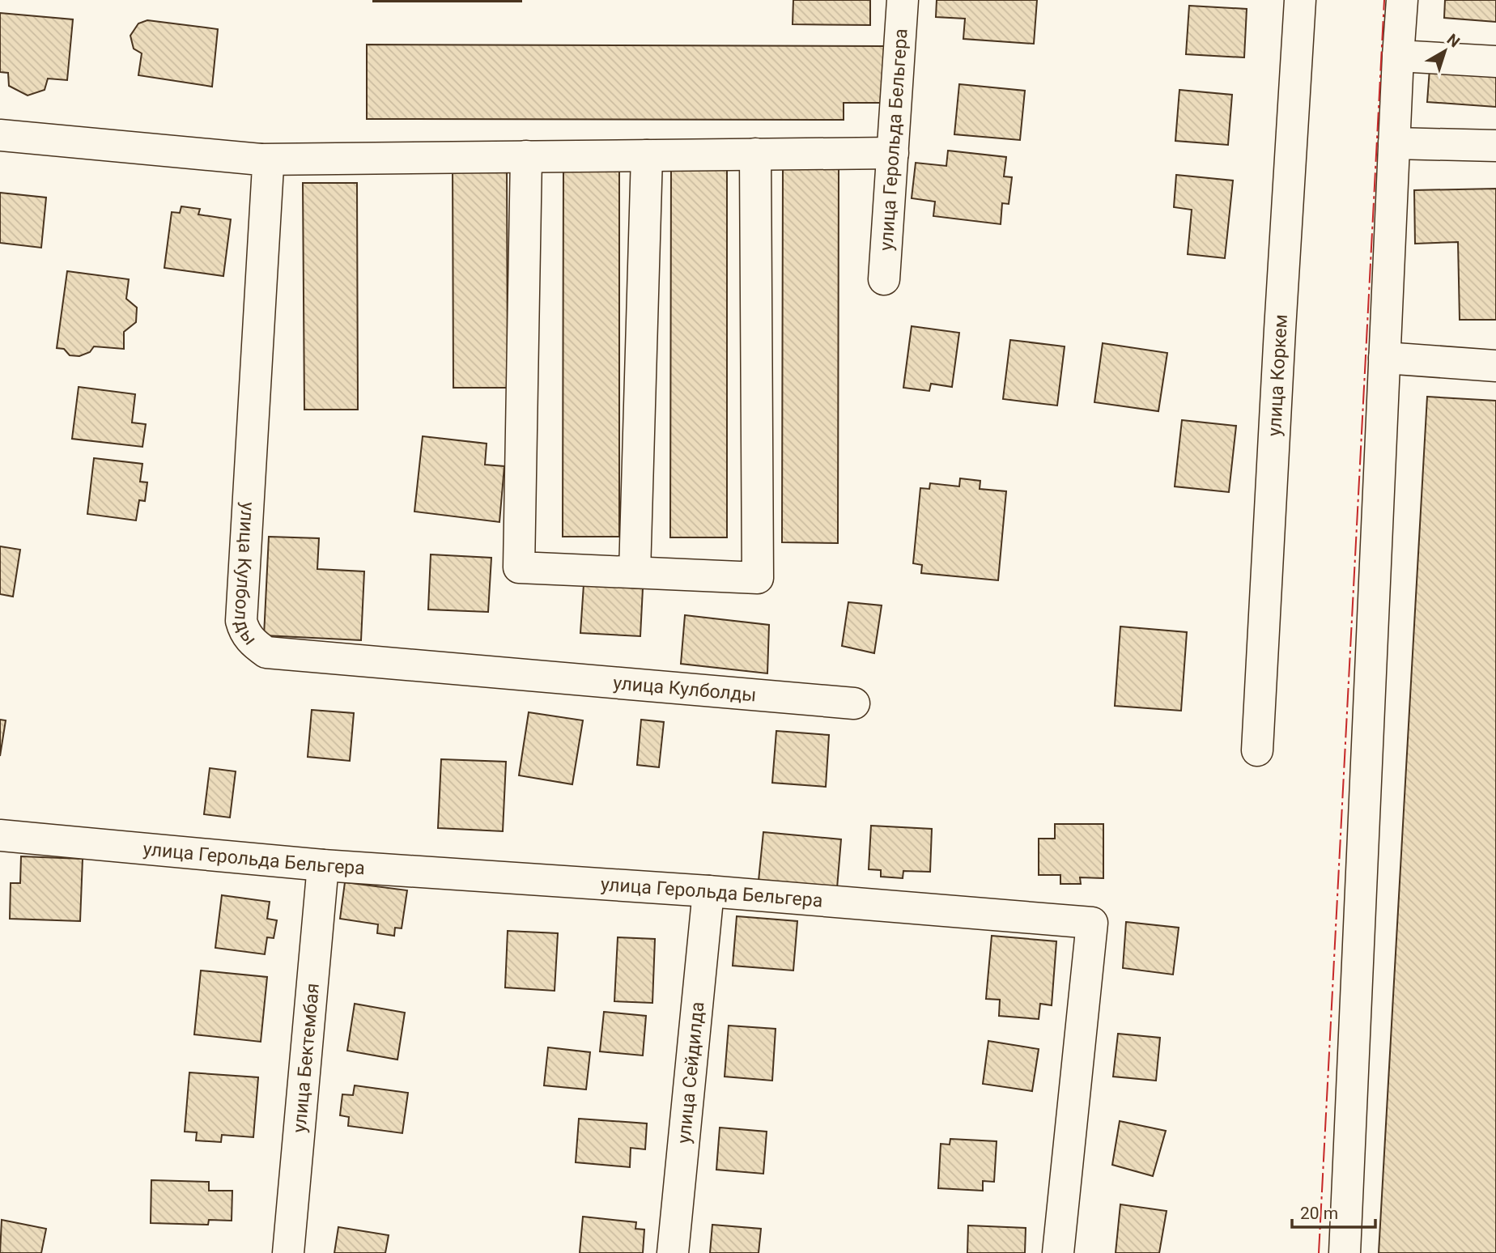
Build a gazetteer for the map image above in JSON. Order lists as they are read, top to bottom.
{
  "streets": {
    "street": [
      "улица Герольда Бельгера",
      "улица Коркем",
      "улица Кулболды",
      "улица Бектембая",
      "улица Сейдилда"
    ]
  },
  "crossings": [
    ["улица Герольда Бельгера", "улица Бектембая"],
    ["улица Герольда Бельгера", "улица Сейдилда"]
  ],
  "scale_bar": "20 m",
  "north": "top right"
}
